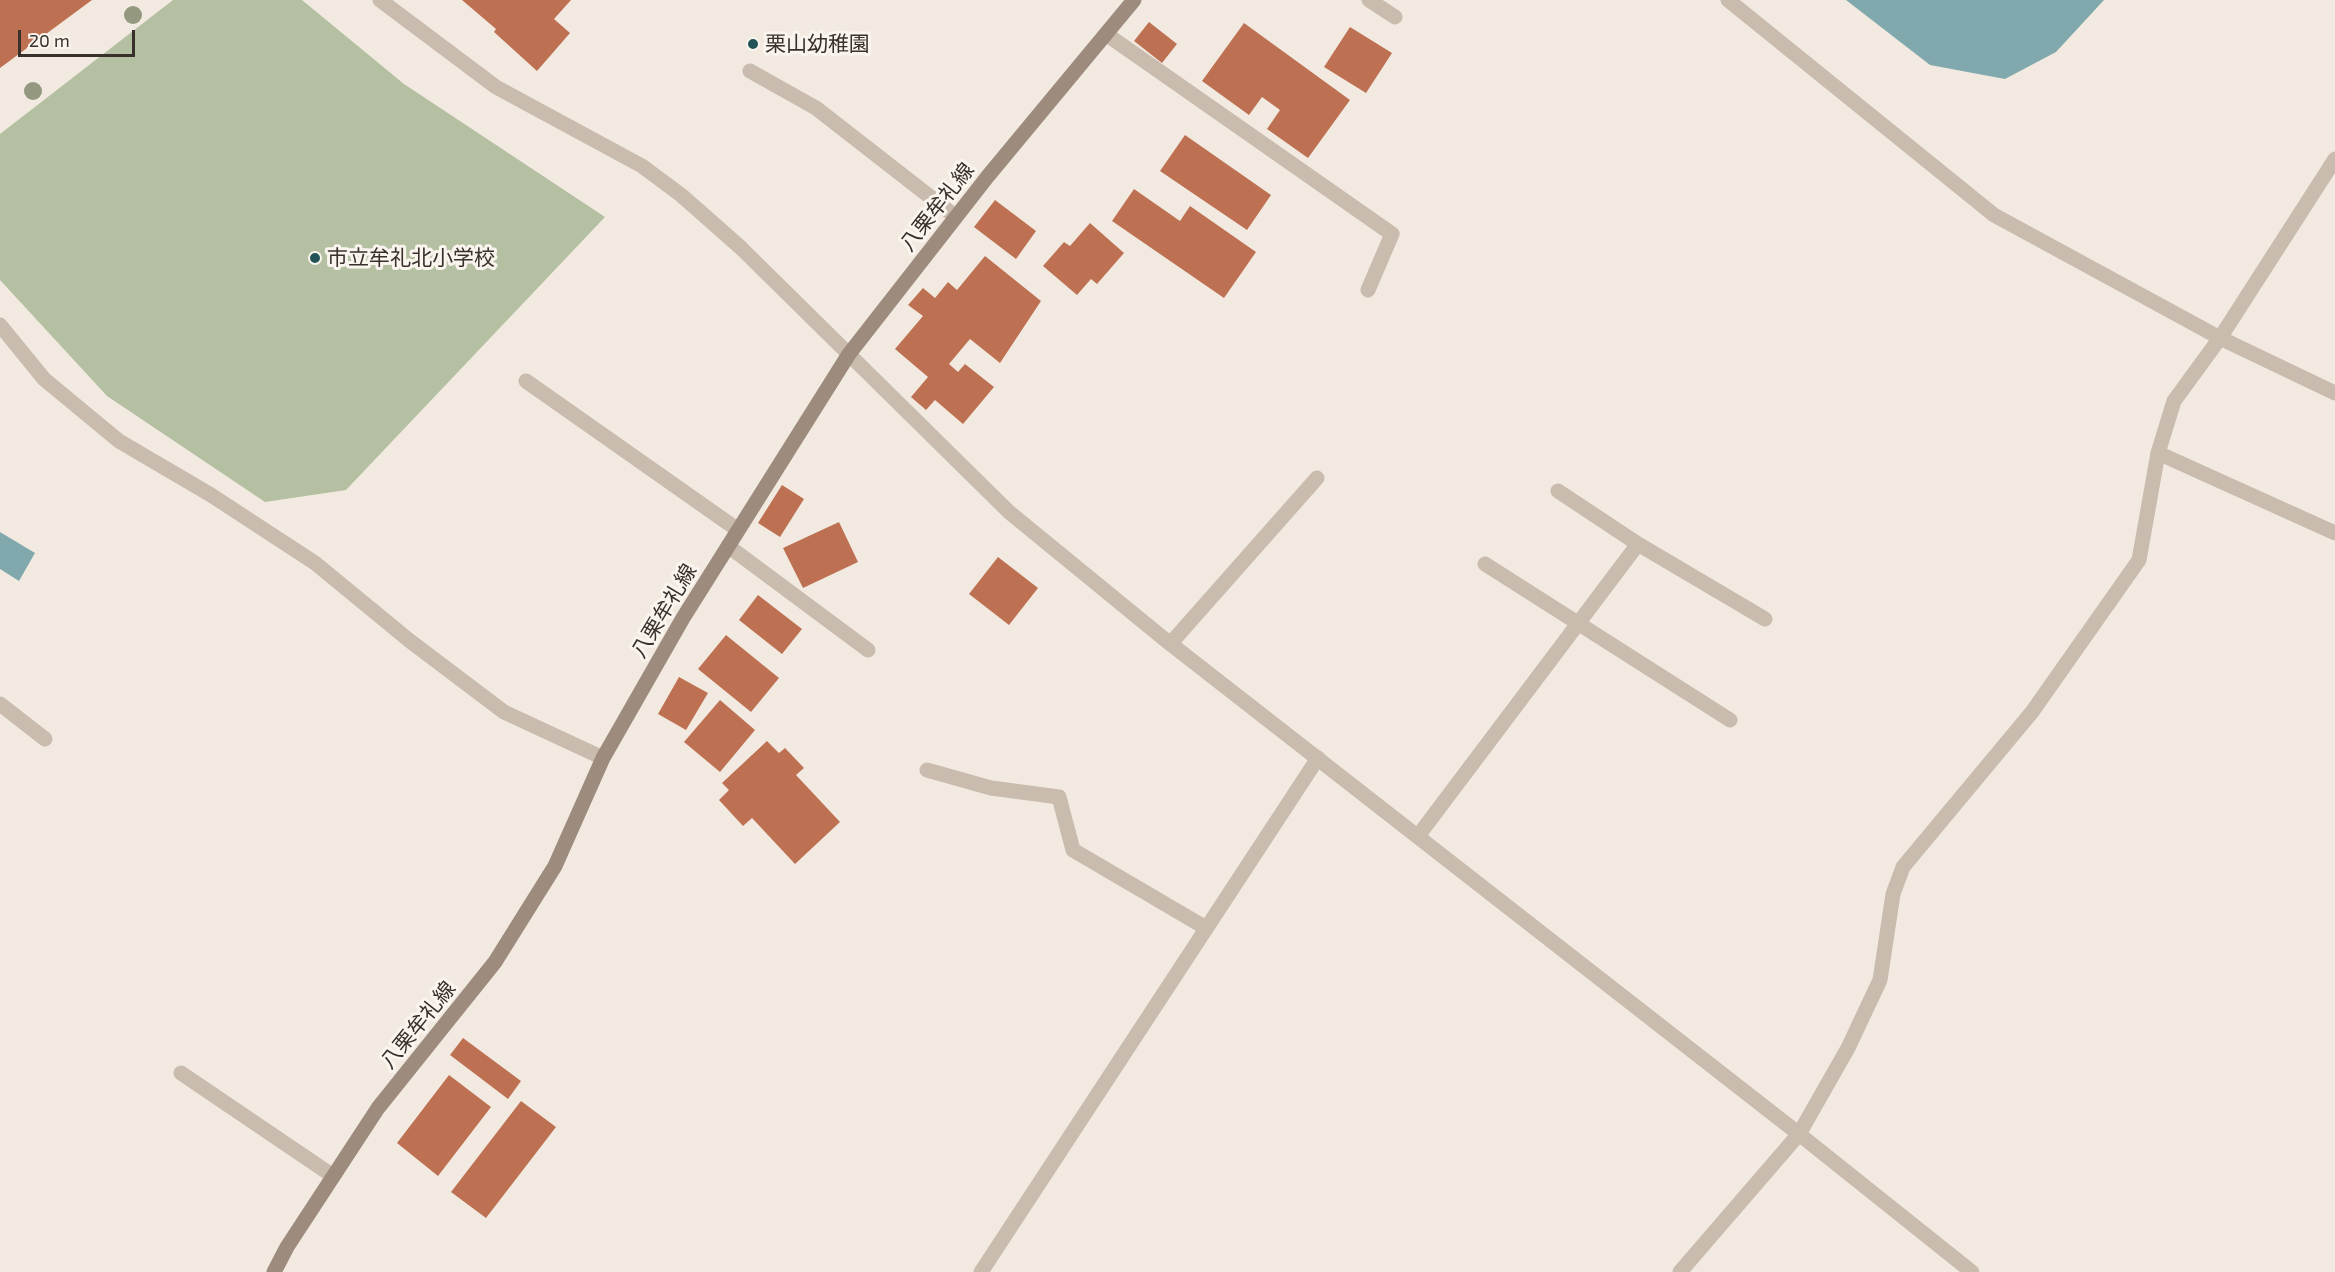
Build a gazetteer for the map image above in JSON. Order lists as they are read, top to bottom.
{
  "streets": {
    "main road": ["八栗牟礼線"]
  },
  "places": ["栗山幼稚園", "市立牟礼北小学校"],
  "scale_bar": "20 m"
}
